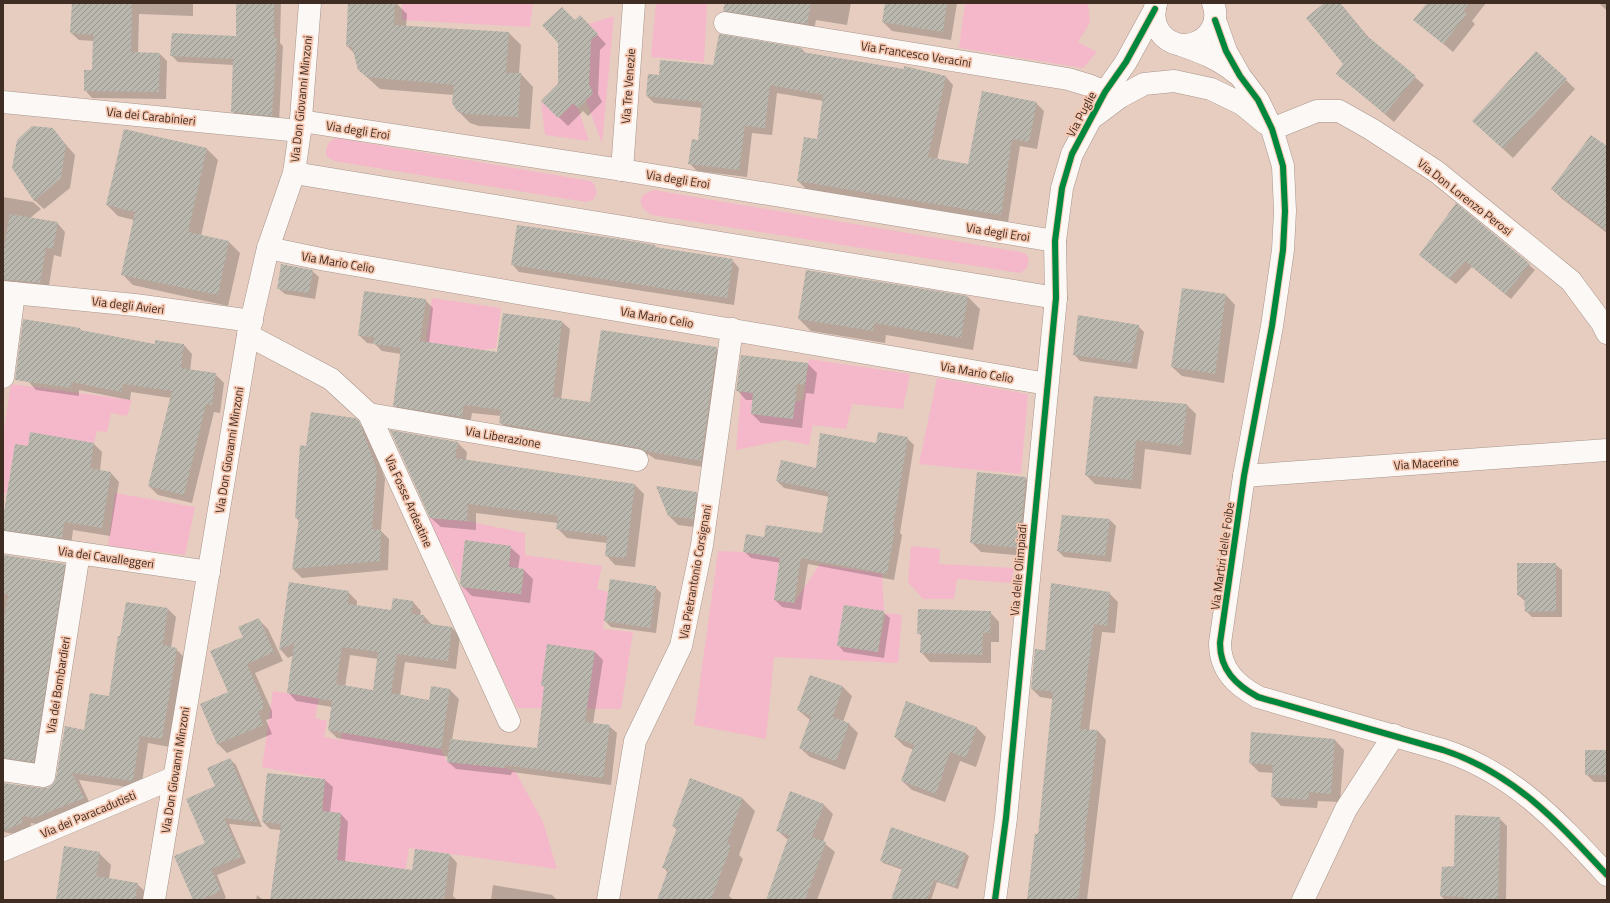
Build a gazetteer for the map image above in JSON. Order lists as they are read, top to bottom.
{
  "streets": {
    "street": [
      "Via Francesco Veracini",
      "Via Tre Venezie",
      "Via Don Giovanni Minzoni",
      "Via Puglie",
      "Via dei Carabinieri",
      "Via degli Eroi",
      "Via Don Lorenzo Perosi",
      "Via Mario Celio",
      "Via degli Avieri",
      "Via Liberazione",
      "Via Macerine",
      "Via Fosse Ardeatine",
      "Via Martiri delle Foibe",
      "Via dei Cavalleggeri",
      "Via delle Olimpiadi",
      "Via Pietrantonio Corsignani",
      "Via dei Bombardieri",
      "Via dei Paracadutisti"
    ]
  },
  "crossings": [
    ["Via Francesco Veracini", "Via Puglie"],
    ["Via Tre Venezie", "Via degli Eroi"],
    ["Via Don Giovanni Minzoni", "Via dei Carabinieri"],
    ["Via Don Giovanni Minzoni", "Via degli Eroi"],
    ["Via Don Giovanni Minzoni", "Via Mario Celio"],
    ["Via Don Giovanni Minzoni", "Via degli Avieri"],
    ["Via Don Giovanni Minzoni", "Via Fosse Ardeatine"],
    ["Via Don Giovanni Minzoni", "Via dei Cavalleggeri"],
    ["Via Don Giovanni Minzoni", "Via dei Paracadutisti"],
    ["Via Puglie", "Via degli Eroi"],
    ["Via Puglie", "Via Martiri delle Foibe"],
    ["Via Puglie", "Via delle Olimpiadi"],
    ["Via dei Carabinieri", "Via degli Eroi"],
    ["Via degli Eroi", "Via delle Olimpiadi"],
    ["Via Don Lorenzo Perosi", "Via Martiri delle Foibe"],
    ["Via Mario Celio", "Via delle Olimpiadi"],
    ["Via Mario Celio", "Via Pietrantonio Corsignani"],
    ["Via degli Avieri", "Via Fosse Ardeatine"],
    ["Via Liberazione", "Via Fosse Ardeatine"],
    ["Via Macerine", "Via Martiri delle Foibe"],
    ["Via dei Cavalleggeri", "Via dei Bombardieri"]
  ]
}
